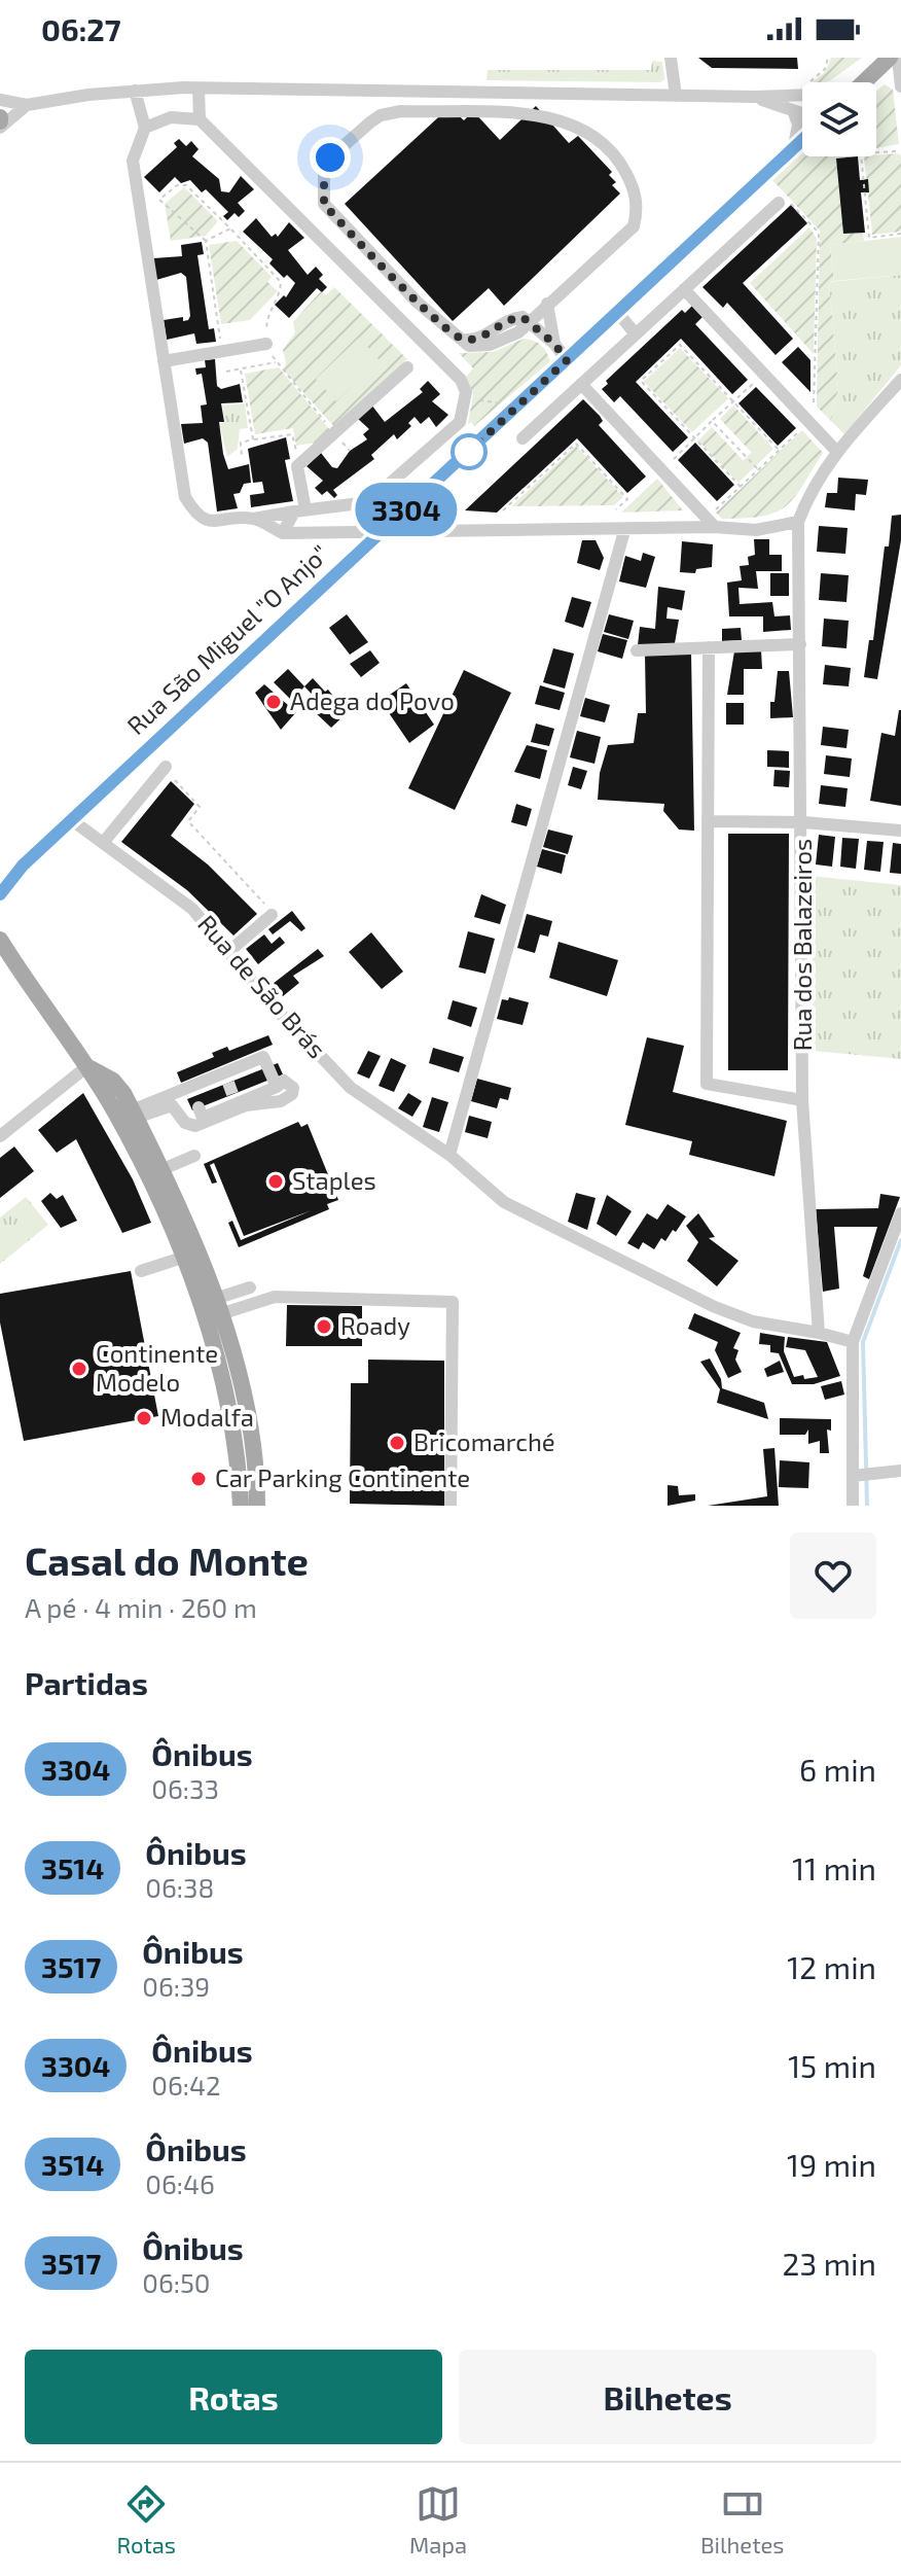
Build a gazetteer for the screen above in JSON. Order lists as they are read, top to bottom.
{
  "streets": {
    "main road": ["Rua São Miguel \"O Anjo\""],
    "street": ["Rua dos Balazeiros", "Rua de São Brás"]
  },
  "crossings": [
    ["Rua São Miguel \"O Anjo\"", "Rua de São Brás"],
    ["Rua dos Balazeiros", "Rua de São Brás"]
  ],
  "places": [
    "Adega do Povo",
    "Staples",
    "Roady",
    "Continente Modelo",
    "Modalfa",
    "Bricomarché",
    "Car Parking Continente"
  ],
  "lines": ["bus line 3304"],
  "page": {
    "status": "06:27",
    "on_map": "3304",
    "heading": [
      ["Casal do Monte", "A pé · 4 min · 260 m"],
      "Partidas"
    ],
    "list": [
      {
        "mark": "3304",
        "name": "Ônibus",
        "note": "06:33",
        "value": "6 min"
      },
      {
        "mark": "3514",
        "name": "Ônibus",
        "note": "06:38",
        "value": "11 min"
      },
      {
        "mark": "3517",
        "name": "Ônibus",
        "note": "06:39",
        "value": "12 min"
      },
      {
        "mark": "3304",
        "name": "Ônibus",
        "note": "06:42",
        "value": "15 min"
      },
      {
        "mark": "3514",
        "name": "Ônibus",
        "note": "06:46",
        "value": "19 min"
      },
      {
        "mark": "3517",
        "name": "Ônibus",
        "note": "06:50",
        "value": "23 min"
      }
    ],
    "buttons": ["Rotas", "Bilhetes"],
    "tabs": ["Rotas", "Mapa", "Bilhetes"]
  }
}
